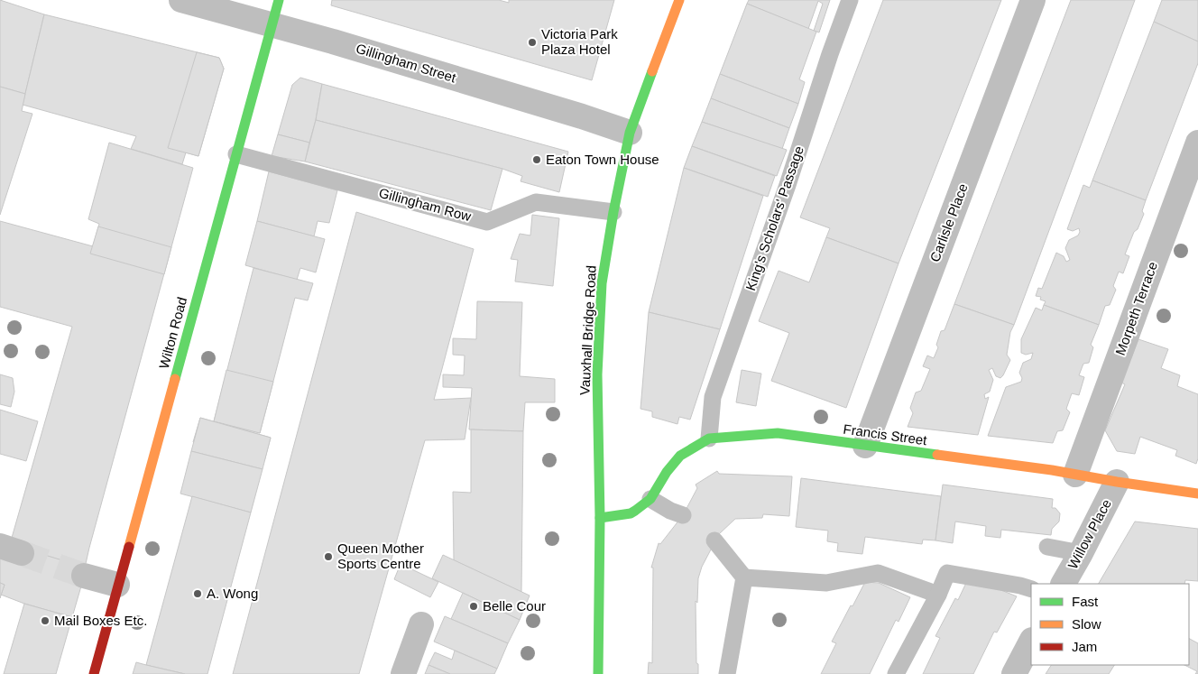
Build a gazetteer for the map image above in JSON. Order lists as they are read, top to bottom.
{
  "streets": {
    "main road": ["Vauxhall Bridge Road", "Wilton Road", "Francis Street"],
    "street": [
      "Gillingham Street",
      "Carlisle Place",
      "Morpeth Terrace",
      "Willow Place"
    ],
    "lane": ["Gillingham Row", "King's Scholars' Passage"]
  },
  "crossings": [
    ["Gillingham Street", "Vauxhall Bridge Road"],
    ["Gillingham Street", "Wilton Road"],
    ["Gillingham Row", "Vauxhall Bridge Road"],
    ["Gillingham Row", "Wilton Road"],
    ["King's Scholars' Passage", "Francis Street"],
    ["Carlisle Place", "Francis Street"],
    ["Morpeth Terrace", "Francis Street"],
    ["Vauxhall Bridge Road", "Francis Street"],
    ["Francis Street", "Willow Place"]
  ],
  "places": [
    "Victoria Park Plaza Hotel",
    "Eaton Town House",
    "Queen Mother Sports Centre",
    "A. Wong",
    "Belle Cour",
    "Mail Boxes Etc."
  ],
  "legend": ["Fast", "Slow", "Jam"]
}
